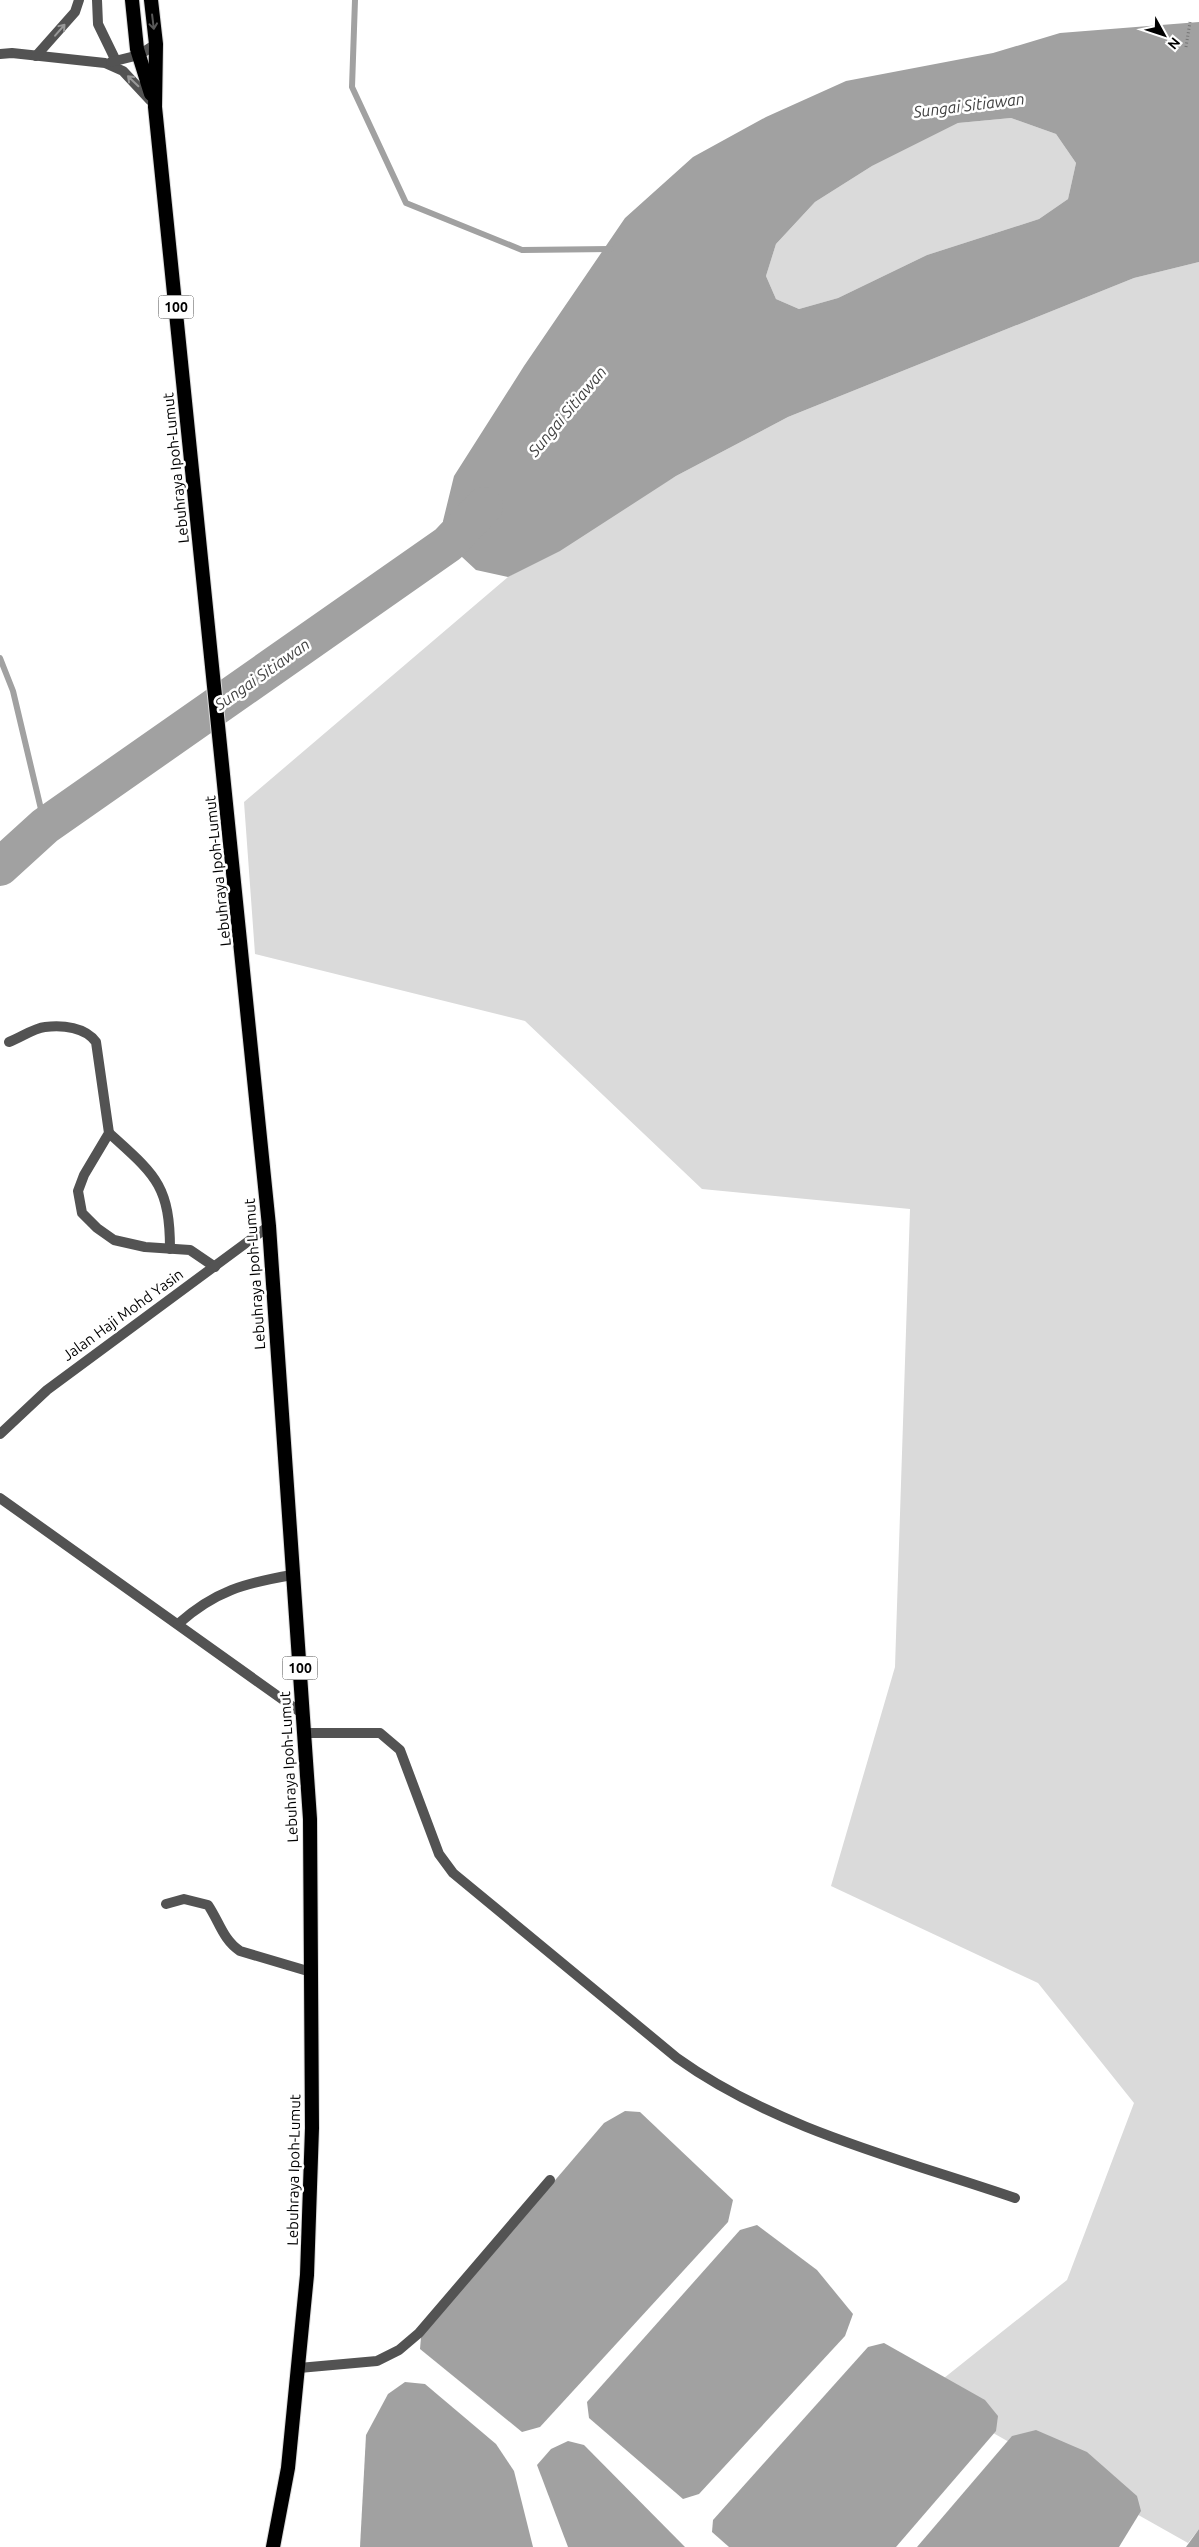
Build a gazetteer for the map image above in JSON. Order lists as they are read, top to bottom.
{
  "streets": {
    "highway": ["100", "Lebuhraya Ipoh-Lumut"],
    "street": ["Jalan Haji Mohd Yasin"]
  },
  "crossings": [
    ["100", "Lebuhraya Ipoh-Lumut"],
    ["Lebuhraya Ipoh-Lumut", "Jalan Haji Mohd Yasin"]
  ],
  "water": ["Sungai Sitiawan"],
  "north": "bottom right"
}
